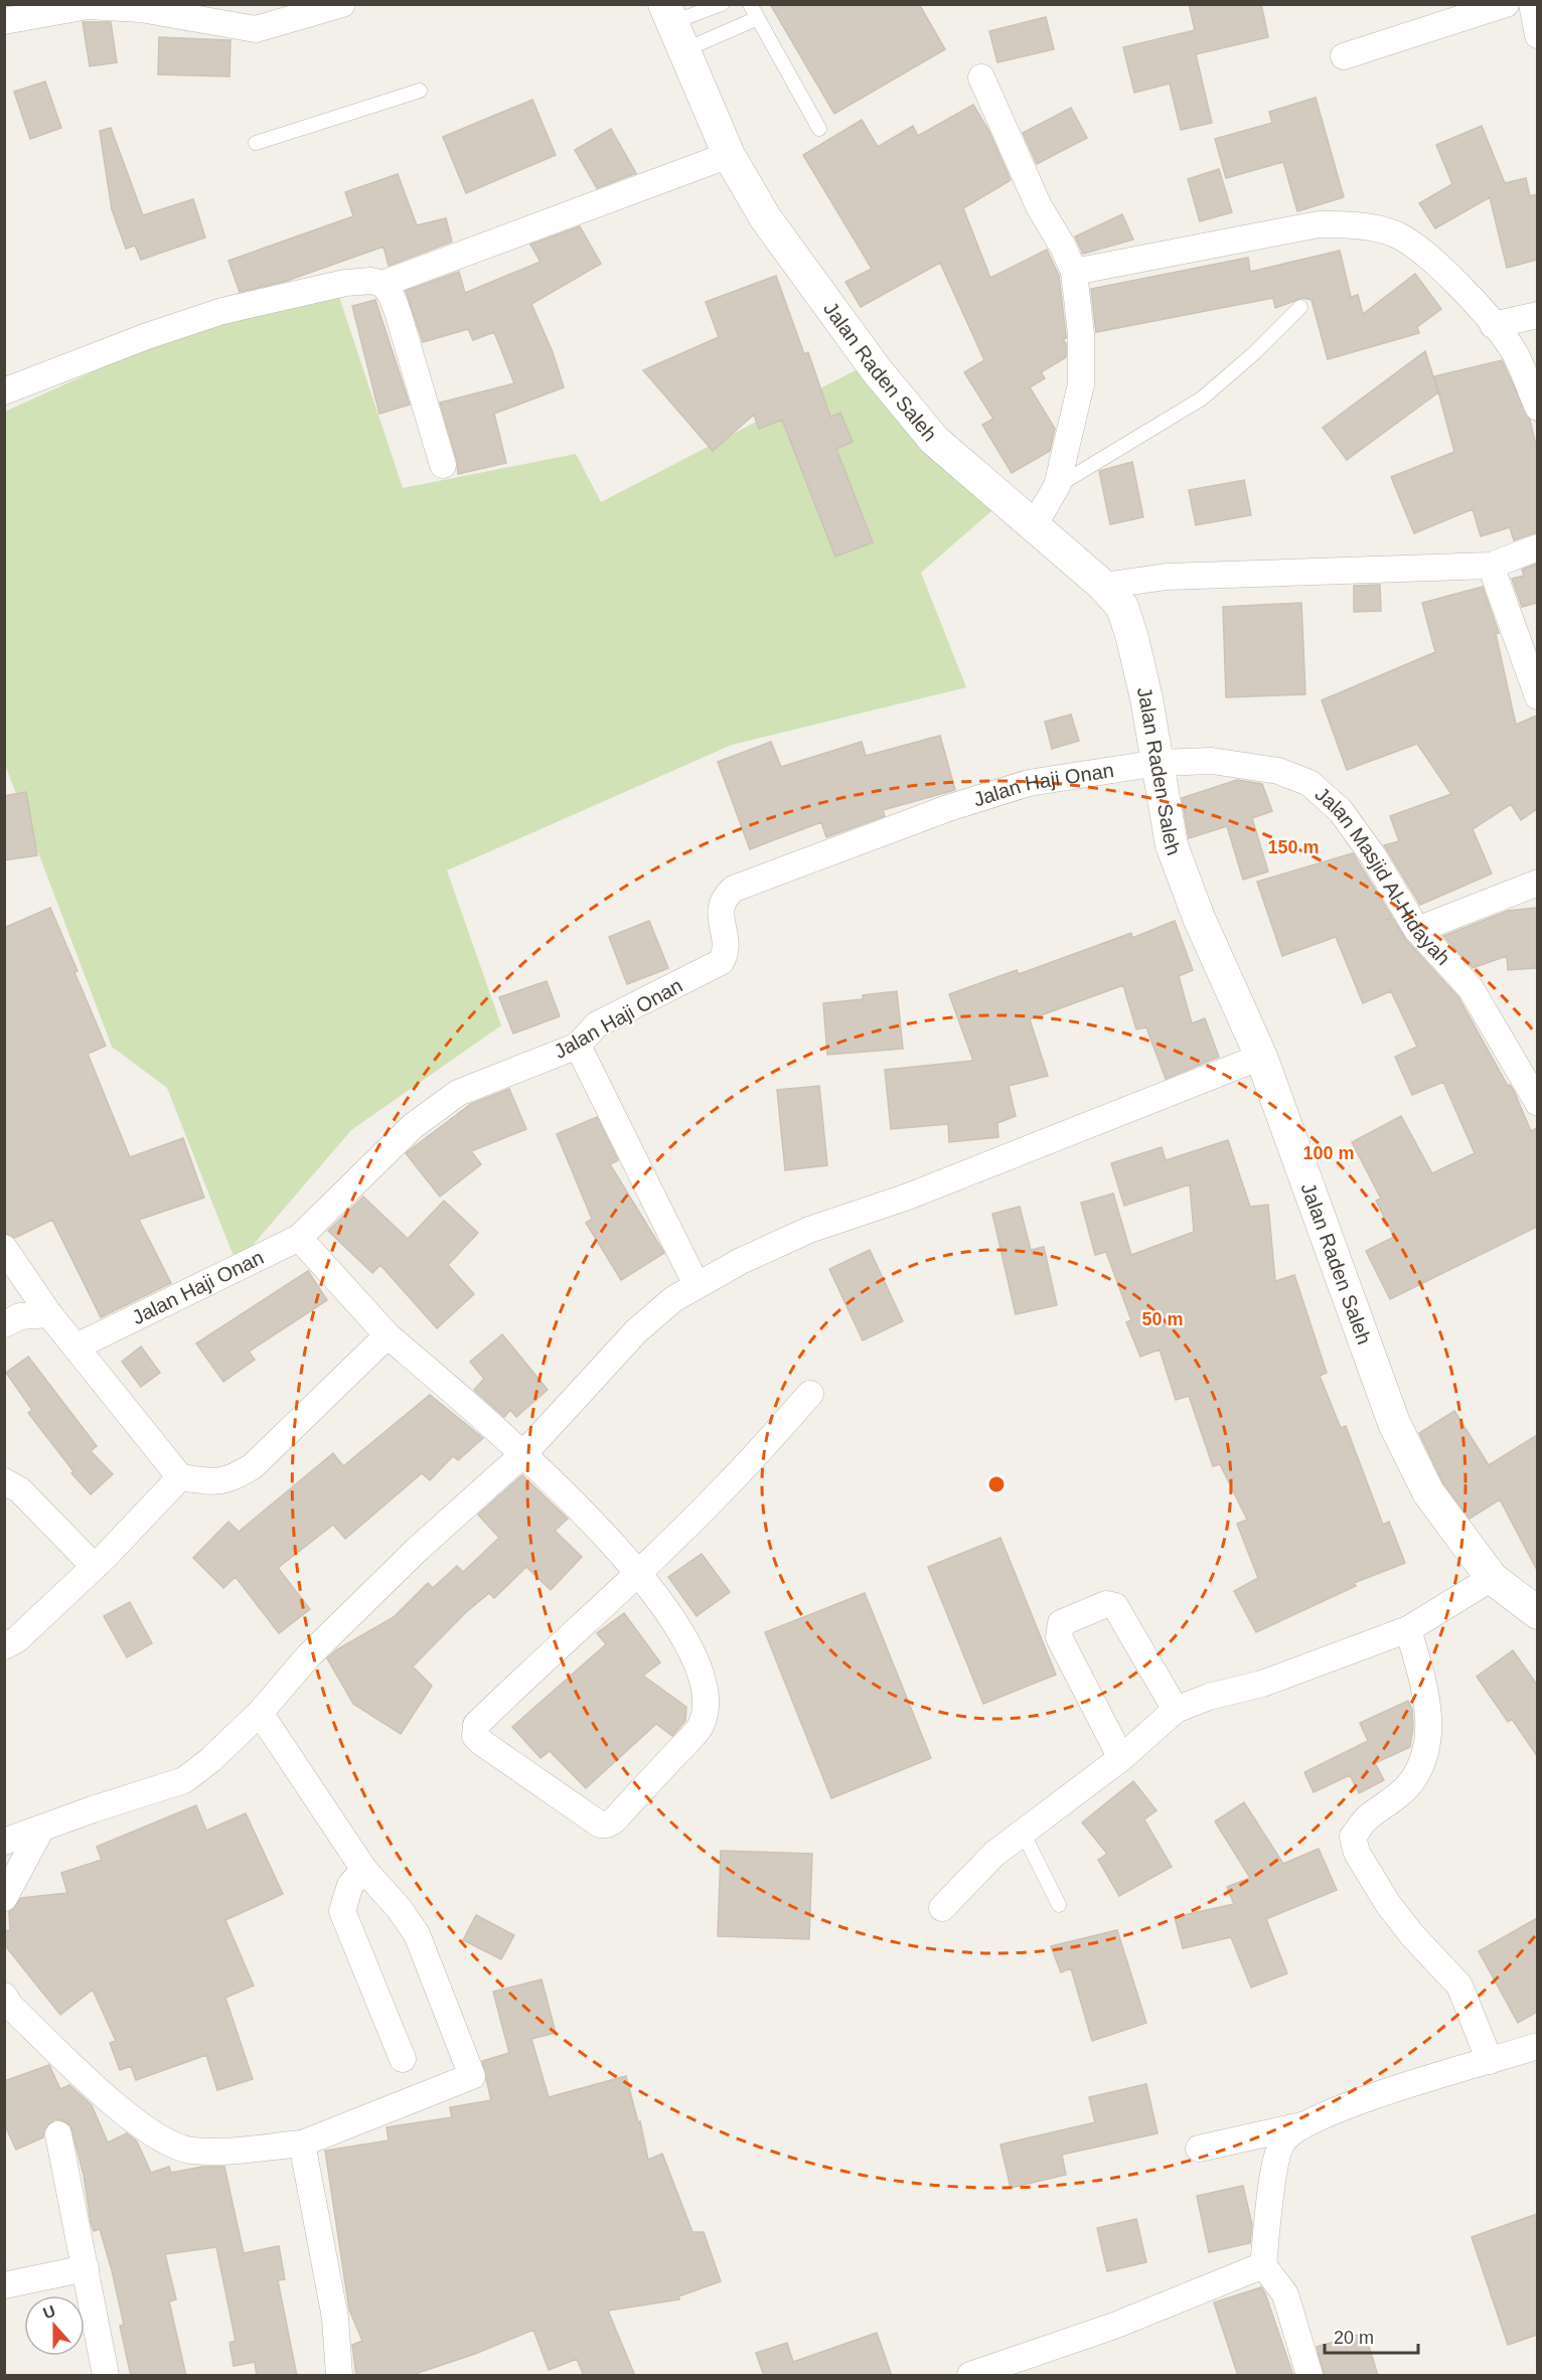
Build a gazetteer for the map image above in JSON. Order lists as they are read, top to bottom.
{
  "streets": {
    "street": ["Jalan Raden Saleh", "Jalan Haji Onan", "Jalan Masjid Al-Hidayah"]
  },
  "crossings": [
    ["Jalan Raden Saleh", "Jalan Haji Onan"],
    ["Jalan Raden Saleh", "Jalan Masjid Al-Hidayah"],
    ["Jalan Haji Onan", "Jalan Masjid Al-Hidayah"]
  ],
  "scale_bar": "20 m",
  "north": "top",
  "rings": ["150 m", "100 m", "50 m"]
}
